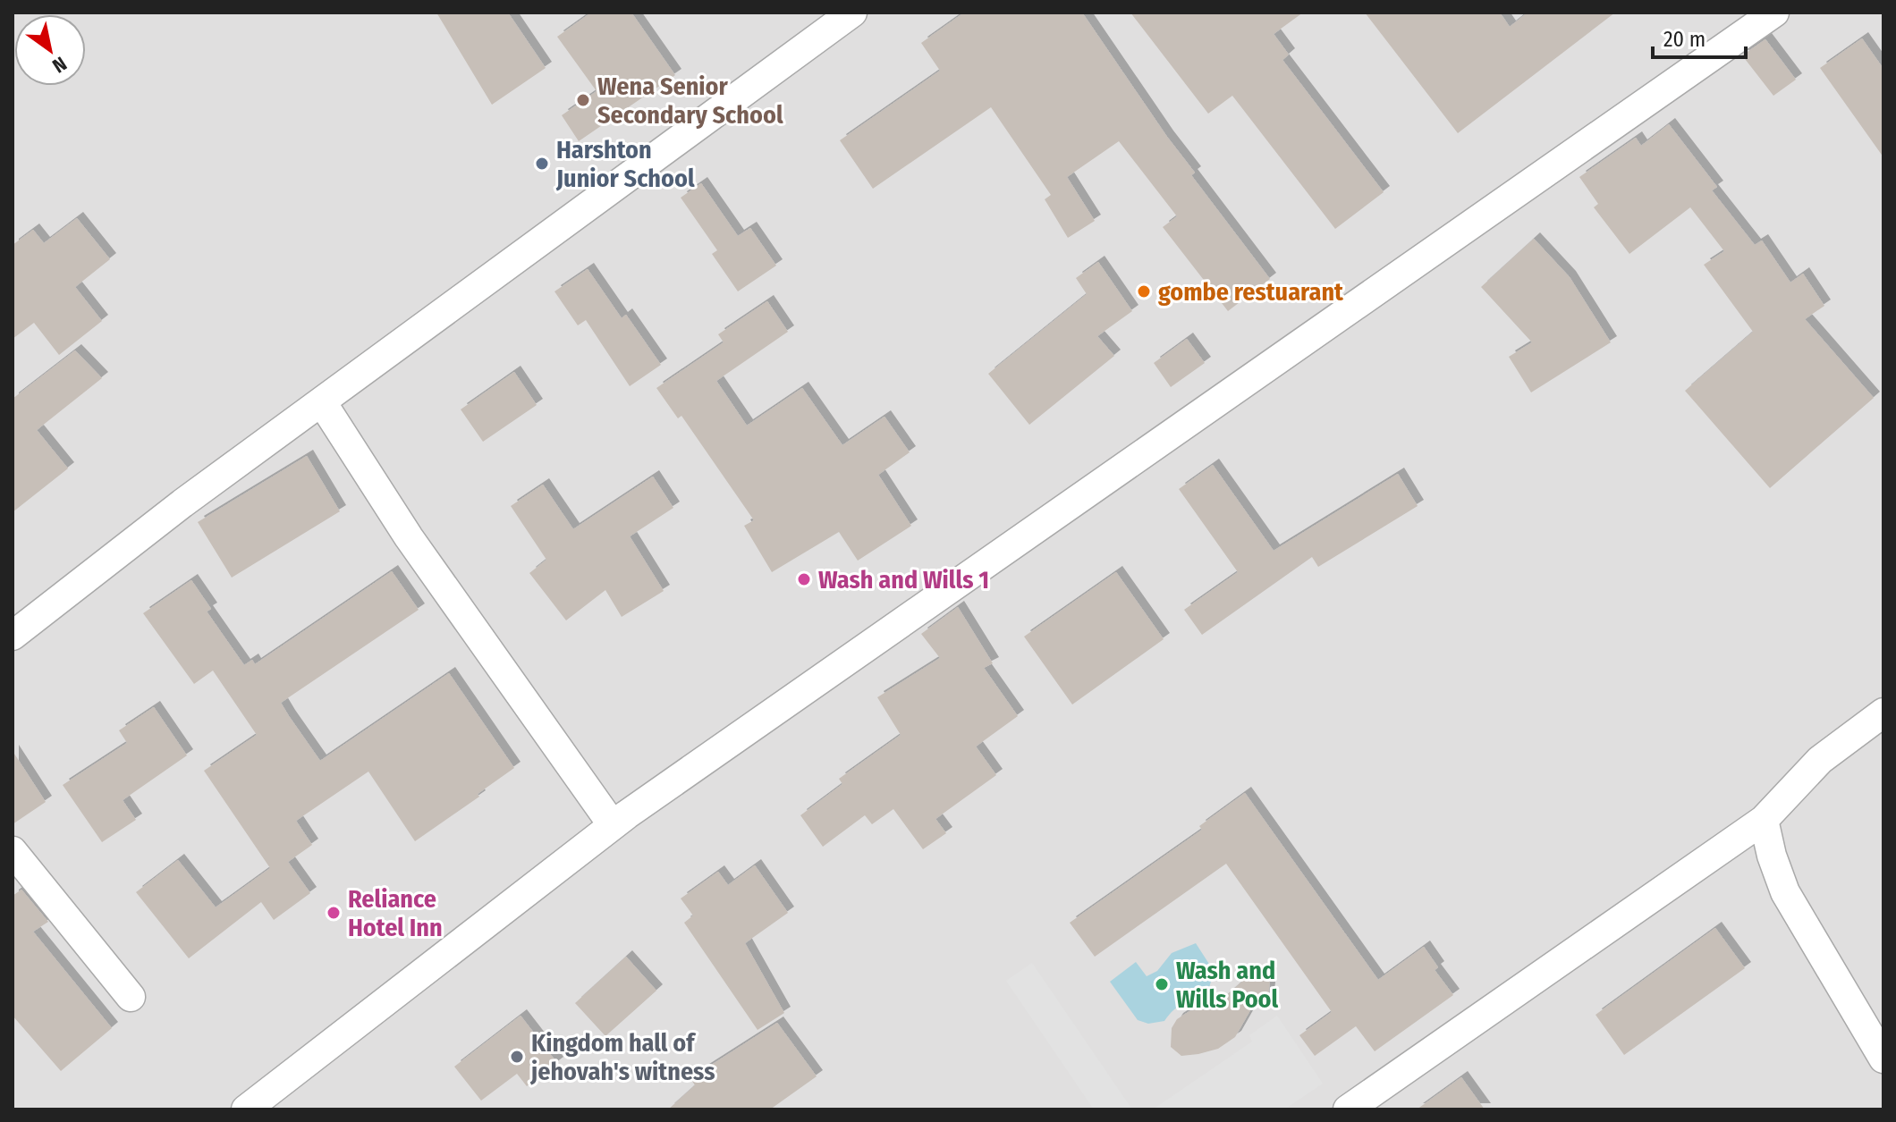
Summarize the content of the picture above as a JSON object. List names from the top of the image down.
{
  "places": [
    "Wena Senior Secondary School",
    "Harshton Junior School",
    "gombe restuarant",
    "Wash and Wills 1",
    "Reliance Hotel Inn",
    "Wash and Wills Pool",
    "Kingdom hall of jehovah's witness"
  ],
  "scale_bar": "20 m",
  "north": "bottom right"
}
